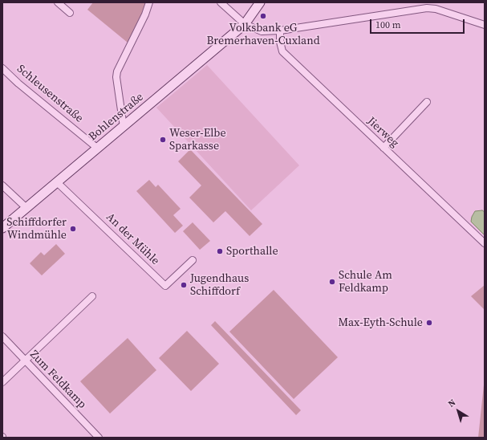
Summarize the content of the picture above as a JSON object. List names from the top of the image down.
{
  "streets": {
    "street": [
      "Schleusenstraße",
      "Bohlenstraße",
      "Jierweg",
      "An der Mühle",
      "Zum Feldkamp"
    ]
  },
  "crossings": [
    ["Schleusenstraße", "Bohlenstraße"],
    ["Bohlenstraße", "An der Mühle"]
  ],
  "places": [
    "Volksbank eG Bremerhaven-Cuxland",
    "Weser-Elbe Sparkasse",
    "Schiffdorfer Windmühle",
    "Sporthalle",
    "Schule Am Feldkamp",
    "Jugendhaus Schiffdorf",
    "Max-Eyth-Schule"
  ],
  "scale_bar": "100 m",
  "north": "top left"
}
